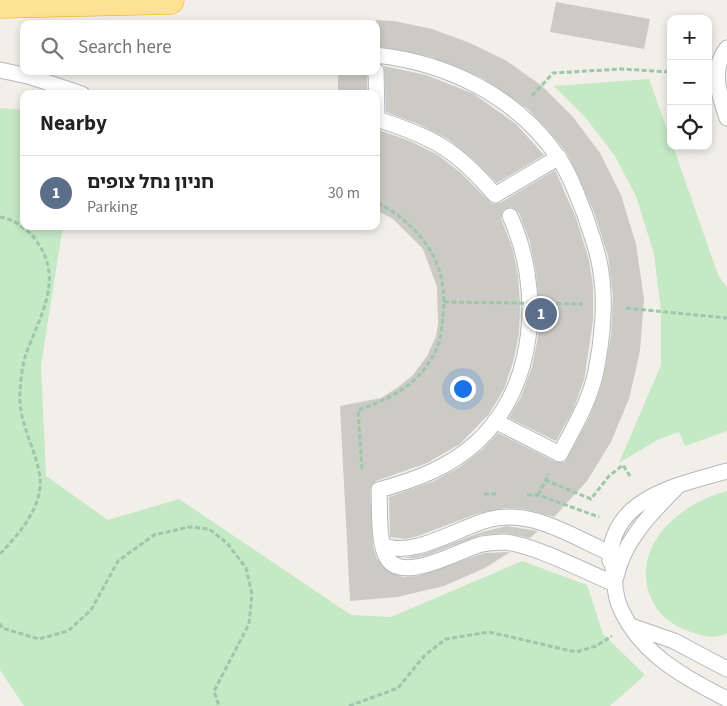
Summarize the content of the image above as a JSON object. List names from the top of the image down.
{
  "page": {
    "map_buttons": ["+", "−"],
    "search": "Search here",
    "heading": "Nearby",
    "list": [
      {
        "mark": "1",
        "name": "חניון נחל צופים",
        "note": "Parking",
        "value": "30 m"
      }
    ],
    "pins": "1"
  }
}
